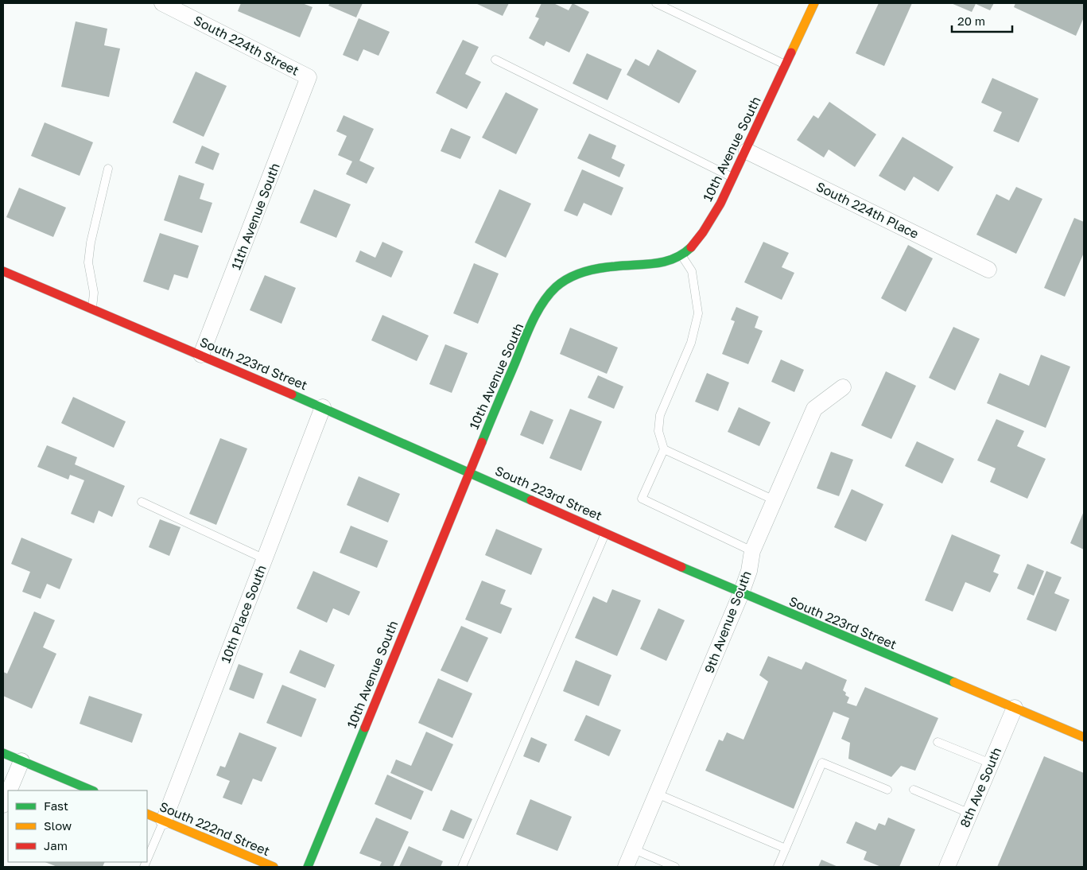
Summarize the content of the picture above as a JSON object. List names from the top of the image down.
{
  "streets": {
    "street": [
      "South 224th Street",
      "10th Avenue South",
      "South 224th Place",
      "11th Avenue South",
      "South 223rd Street",
      "10th Place South",
      "9th Avenue South",
      "8th Ave South",
      "South 222nd Street"
    ]
  },
  "crossings": [
    ["South 224th Street", "11th Avenue South"],
    ["10th Avenue South", "South 224th Place"],
    ["10th Avenue South", "South 223rd Street"],
    ["11th Avenue South", "South 223rd Street"],
    ["South 223rd Street", "10th Place South"],
    ["South 223rd Street", "9th Avenue South"],
    ["South 223rd Street", "8th Ave South"],
    ["10th Place South", "South 222nd Street"]
  ],
  "legend": ["Fast", "Slow", "Jam"],
  "scale_bar": "20 m"
}
